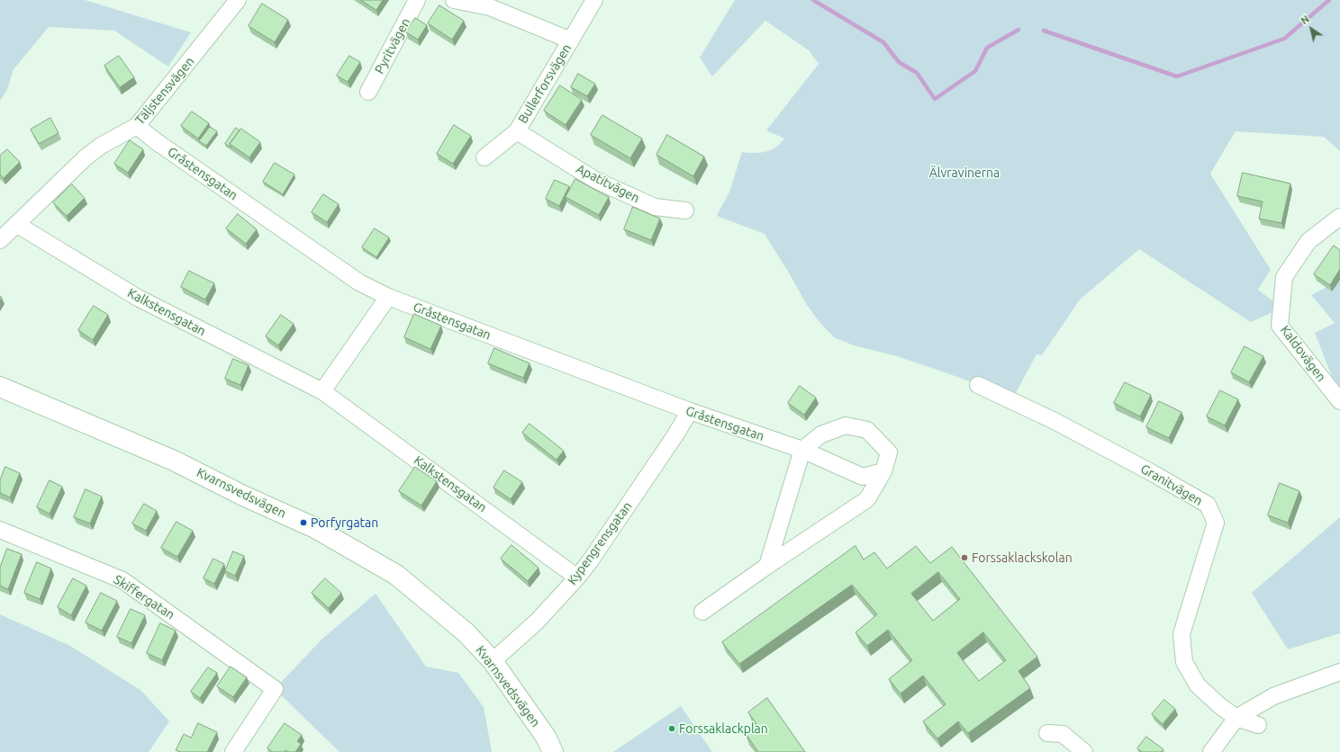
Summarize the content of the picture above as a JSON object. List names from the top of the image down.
{
  "streets": {
    "street": [
      "Pyritvägen",
      "Bullerforsvägen",
      "Täljstensvägen",
      "Gråstensgatan",
      "Apatitvägen",
      "Kalkstensgatan",
      "Kaldovägen",
      "Granitvägen",
      "Kvarnsvedsvägen",
      "Kypengrensgatan",
      "Skiffergatan"
    ]
  },
  "crossings": [
    ["Bullerforsvägen", "Apatitvägen"],
    ["Täljstensvägen", "Gråstensgatan"],
    ["Täljstensvägen", "Kalkstensgatan"],
    ["Gråstensgatan", "Kypengrensgatan"],
    ["Kalkstensgatan", "Kypengrensgatan"],
    ["Kvarnsvedsvägen", "Kypengrensgatan"]
  ],
  "parks": ["Älvravinerna"],
  "places": ["Porfyrgatan", "Forssaklackskolan", "Forssaklackplan"],
  "north": "top left"
}
